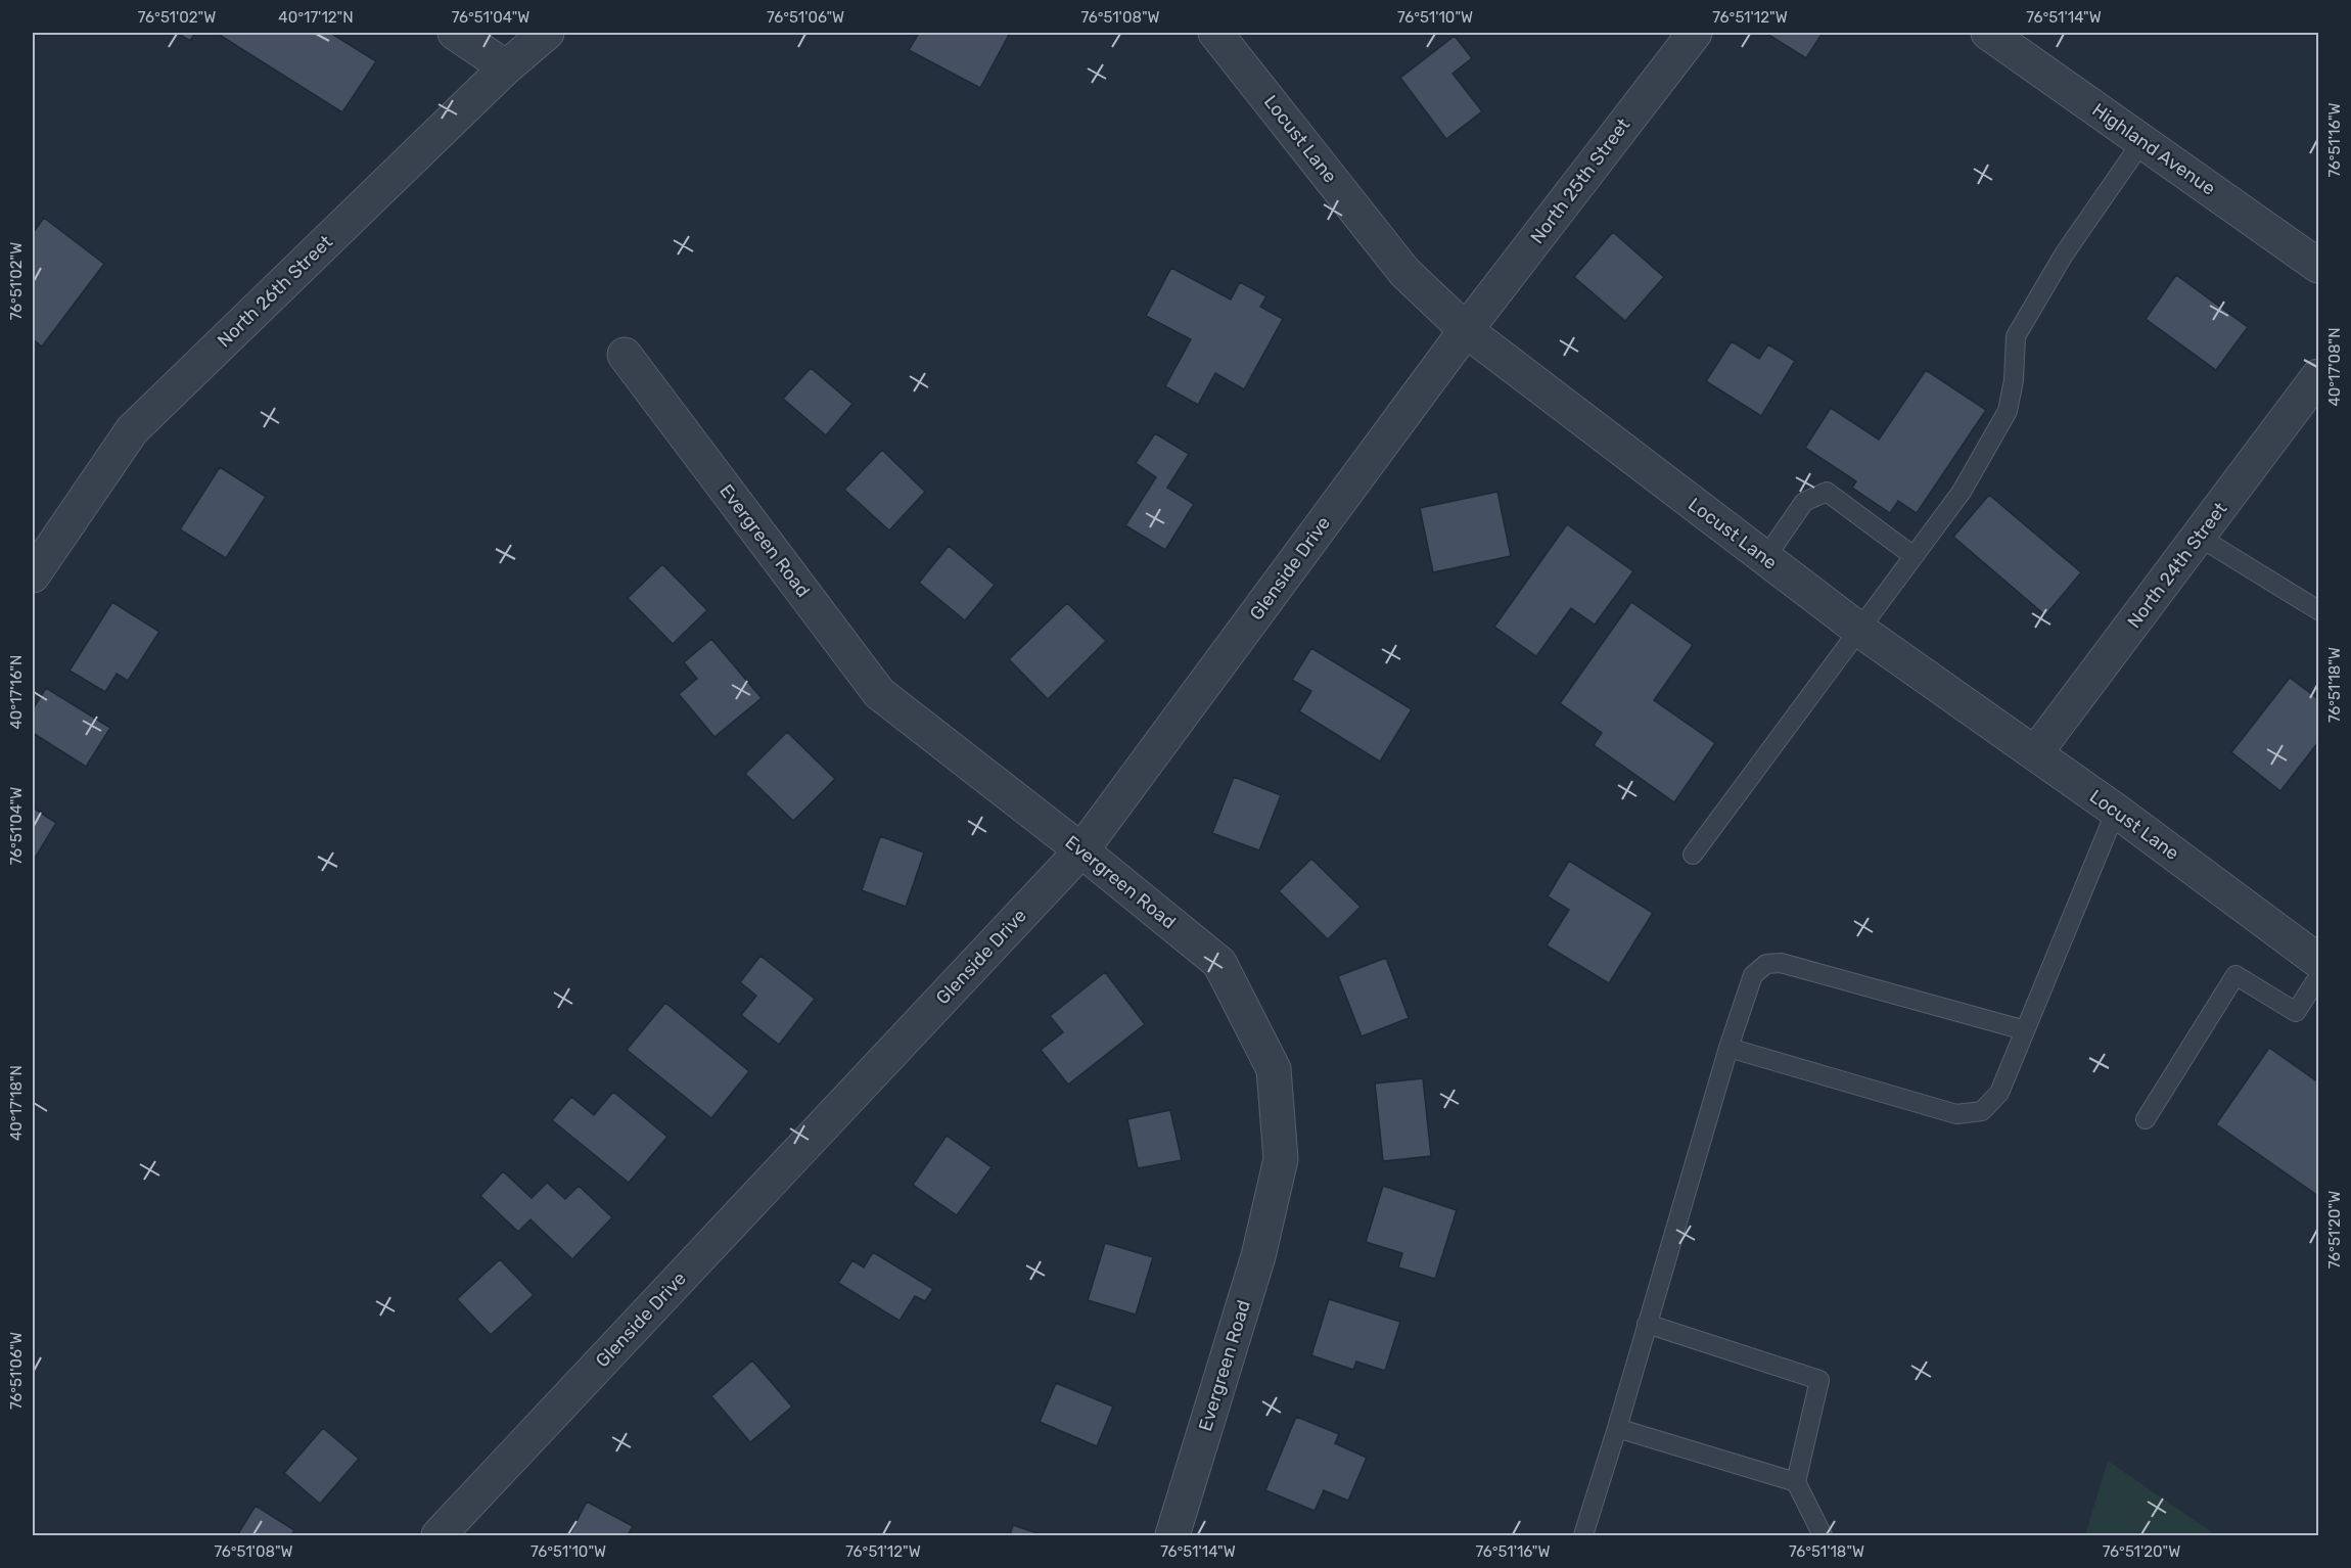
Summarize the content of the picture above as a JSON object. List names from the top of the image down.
{
  "streets": {
    "street": [
      "Locust Lane",
      "Highland Avenue",
      "North 25th Street",
      "North 26th Street",
      "Evergreen Road",
      "North 24th Street",
      "Glenside Drive"
    ]
  },
  "crossings": [
    ["Locust Lane", "North 25th Street"],
    ["Locust Lane", "North 24th Street"],
    ["Locust Lane", "Glenside Drive"],
    ["North 25th Street", "Glenside Drive"],
    ["Evergreen Road", "Glenside Drive"]
  ],
  "coordinates": [
    "76°51'02\"W",
    "40°17'12\"N",
    "76°51'04\"W",
    "76°51'06\"W",
    "76°51'08\"W",
    "76°51'10\"W",
    "76°51'12\"W",
    "76°51'14\"W",
    "76°51'16\"W",
    "40°17'08\"N",
    "76°51'18\"W",
    "40°17'16\"N",
    "40°17'18\"N",
    "76°51'20\"W"
  ]
}
